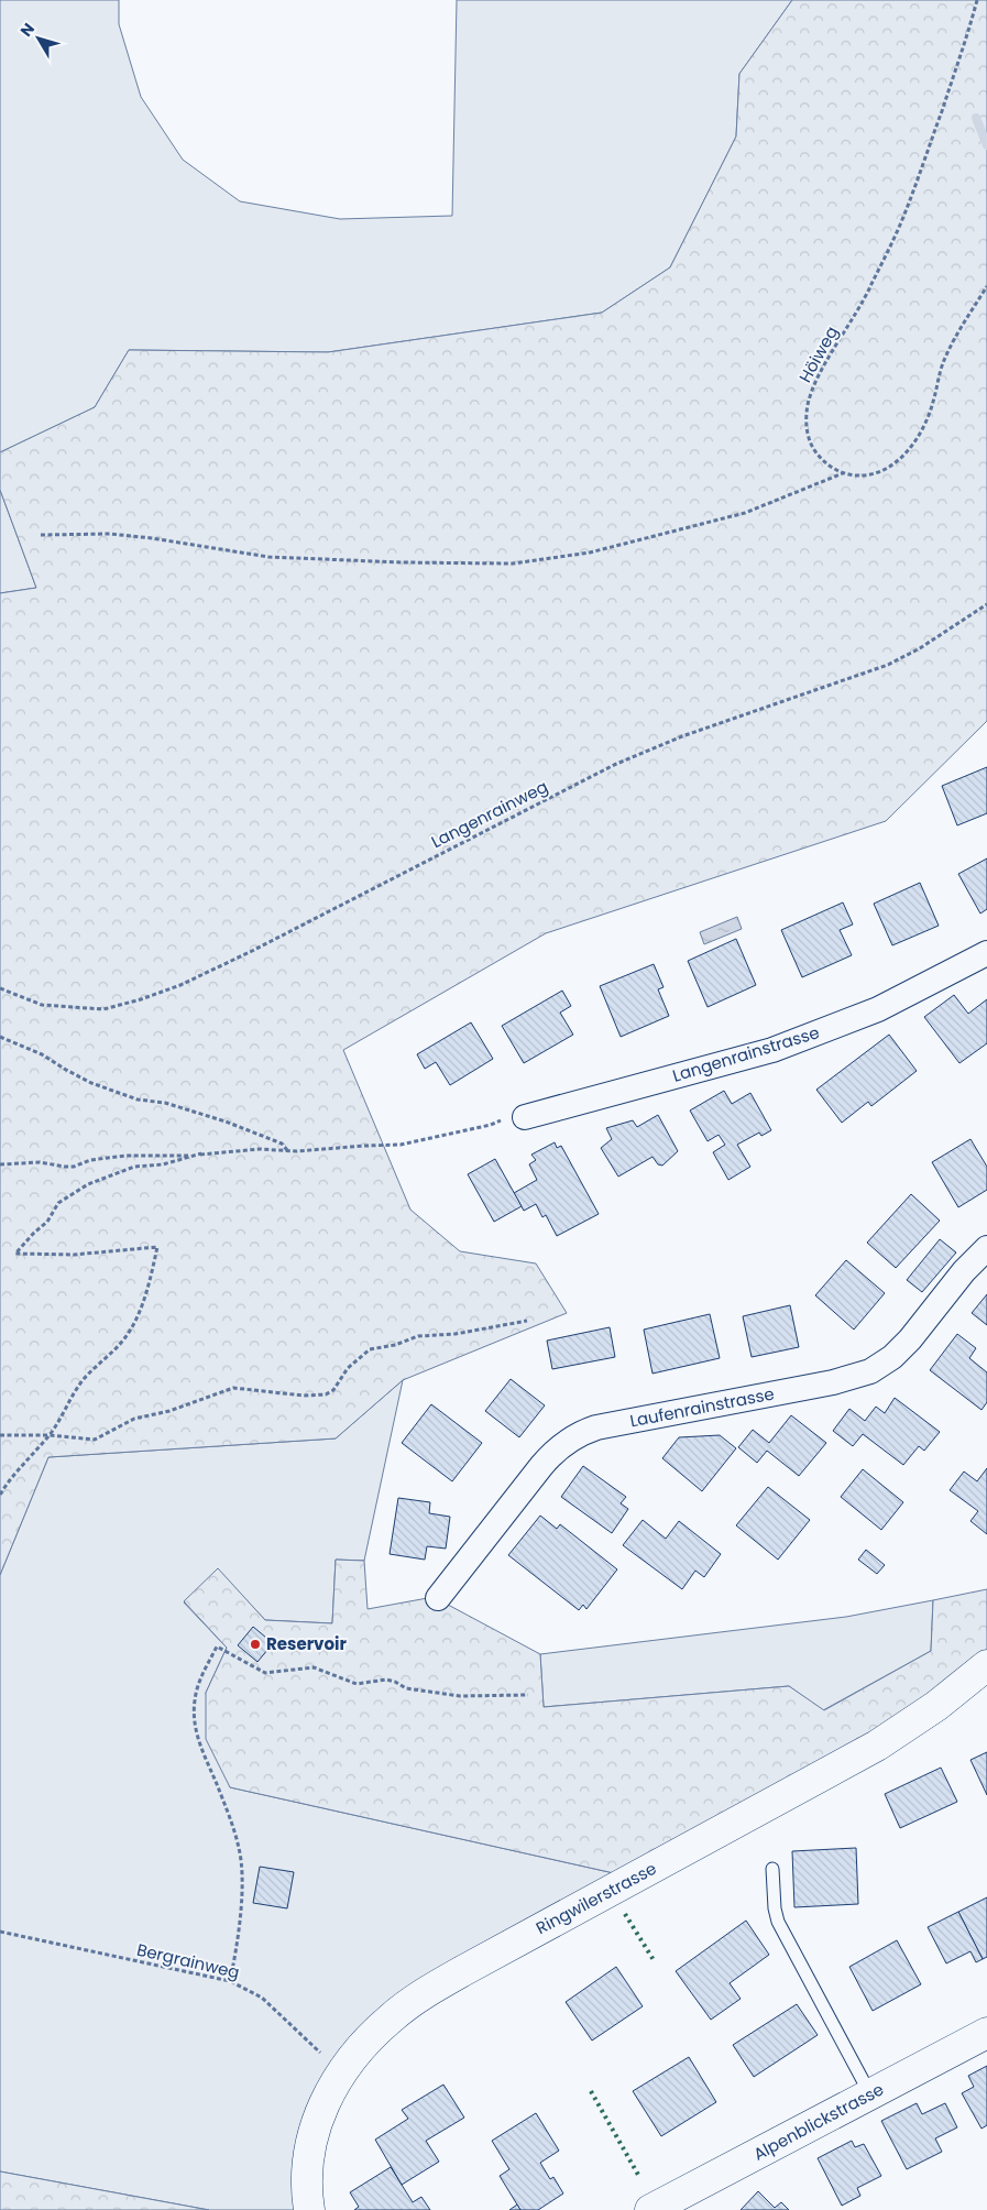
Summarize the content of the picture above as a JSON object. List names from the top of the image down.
{
  "streets": {
    "street": [
      "Langenrainstrasse",
      "Laufenrainstrasse",
      "Ringwilerstrasse",
      "Alpenblickstrasse"
    ],
    "path": ["Höiweg", "Langenrainweg", "Bergrainweg"]
  },
  "crossings": [
    ["Ringwilerstrasse", "Bergrainweg"]
  ],
  "places": ["Reservoir"],
  "north": "top left"
}
